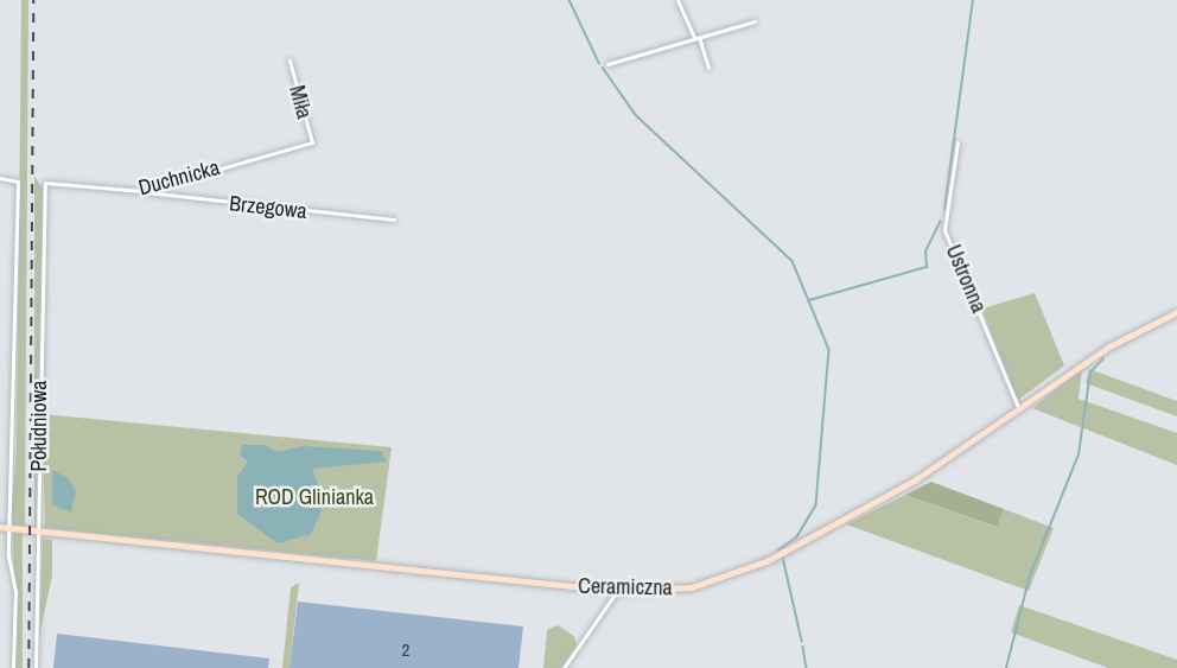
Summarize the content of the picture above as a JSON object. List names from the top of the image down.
{
  "streets": {
    "main road": ["Ceramiczna"],
    "street": [
      "Miła",
      "Duchnicka",
      "Brzegowa",
      "Ustronna",
      "Południowa"
    ]
  },
  "crossings": [
    ["Miła", "Duchnicka"],
    ["Duchnicka", "Brzegowa"],
    ["Duchnicka", "Południowa"],
    ["Ustronna", "Ceramiczna"],
    ["Południowa", "Ceramiczna"]
  ],
  "parks": ["ROD Glinianka"],
  "house_numbers": ["2"]
}
